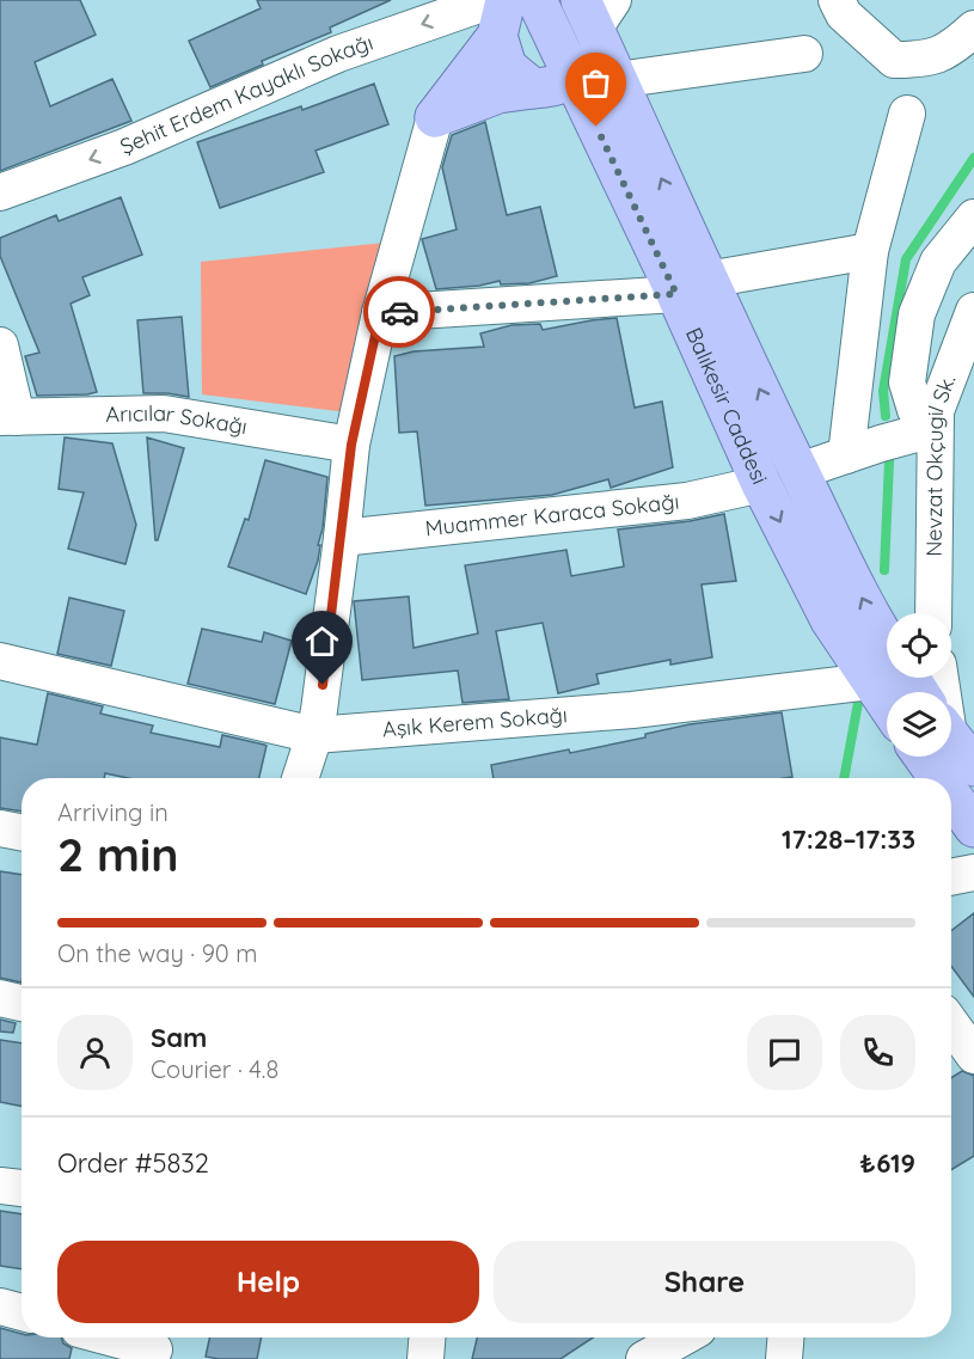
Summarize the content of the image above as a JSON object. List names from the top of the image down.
{
  "streets": {
    "main road": ["Balıkesir Caddesi"],
    "street": [
      "Şehit Erdem Kayaklı Sokağı",
      "Arıcılar Sokağı",
      "Nevzat Okçugil Sk.",
      "Muammer Karaca Sokağı",
      "Aşık Kerem Sokağı"
    ]
  },
  "crossings": [
    ["Balıkesir Caddesi", "Muammer Karaca Sokağı"]
  ],
  "page": {
    "heading": ["2 min", "Arriving in", "17:28–17:33"],
    "panel": [
      "Sam",
      "Courier · 4.8",
      "Order #5832",
      "₺619"
    ],
    "bar": "On the way · 90 m",
    "buttons": ["Help", "Share"]
  }
}
